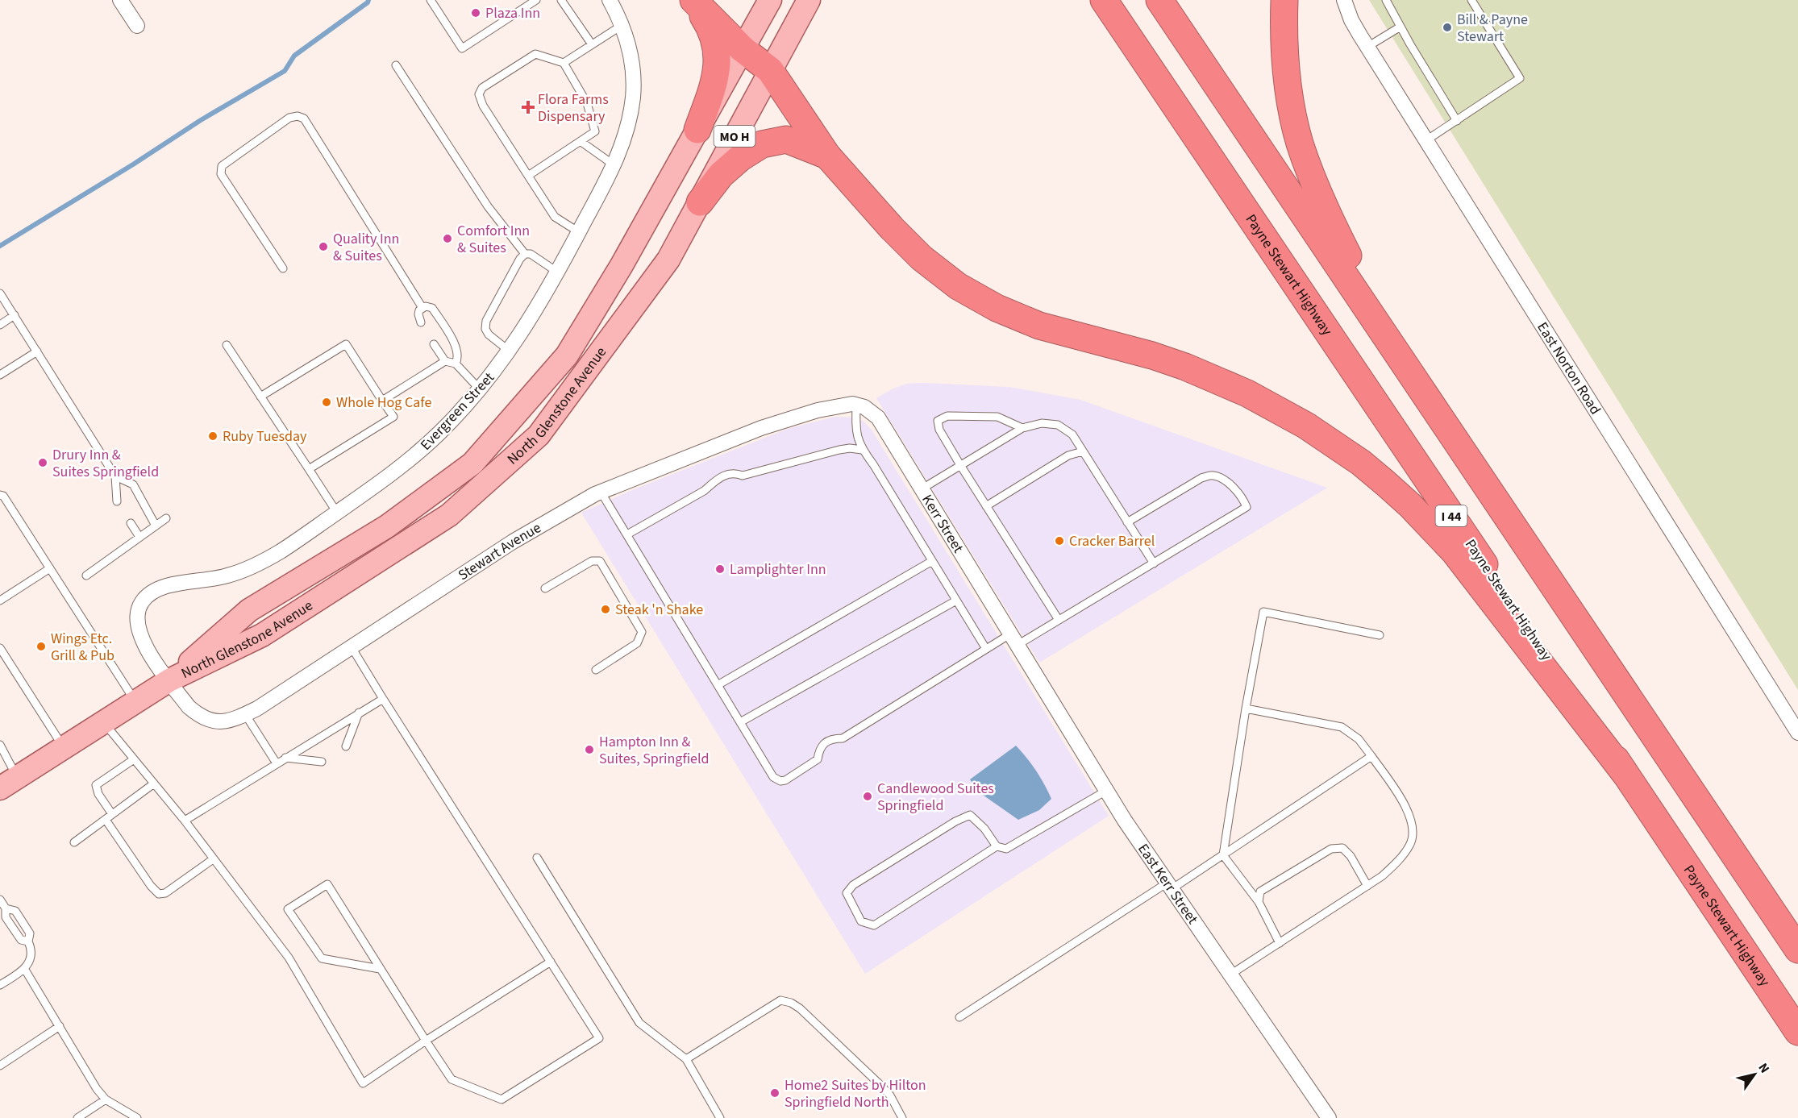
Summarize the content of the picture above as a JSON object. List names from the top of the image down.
{
  "streets": {
    "highway": ["Payne Stewart Highway", "I 44"],
    "main road": ["MO H", "North Glenstone Avenue"],
    "street": [
      "East Norton Road",
      "Evergreen Street",
      "Kerr Street",
      "Stewart Avenue",
      "East Kerr Street"
    ]
  },
  "crossings": [
    ["North Glenstone Avenue", "Evergreen Street"],
    ["North Glenstone Avenue", "Stewart Avenue"],
    ["Evergreen Street", "Stewart Avenue"],
    ["Kerr Street", "Stewart Avenue"],
    ["Kerr Street", "East Kerr Street"]
  ],
  "places": {
    "other": [
      "Plaza Inn",
      "Bill & Payne Stewart",
      "Comfort Inn & Suites",
      "Quality Inn & Suites",
      "Whole Hog Cafe",
      "Ruby Tuesday",
      "Drury Inn & Suites Springfield",
      "Cracker Barrel",
      "Lamplighter Inn",
      "Steak 'n Shake",
      "Wings Etc. Grill & Pub",
      "Hampton Inn & Suites, Springfield",
      "Candlewood Suites Springfield",
      "Home2 Suites by Hilton Springfield North"
    ],
    "health": ["Flora Farms Dispensary"]
  },
  "north": "top right"
}
